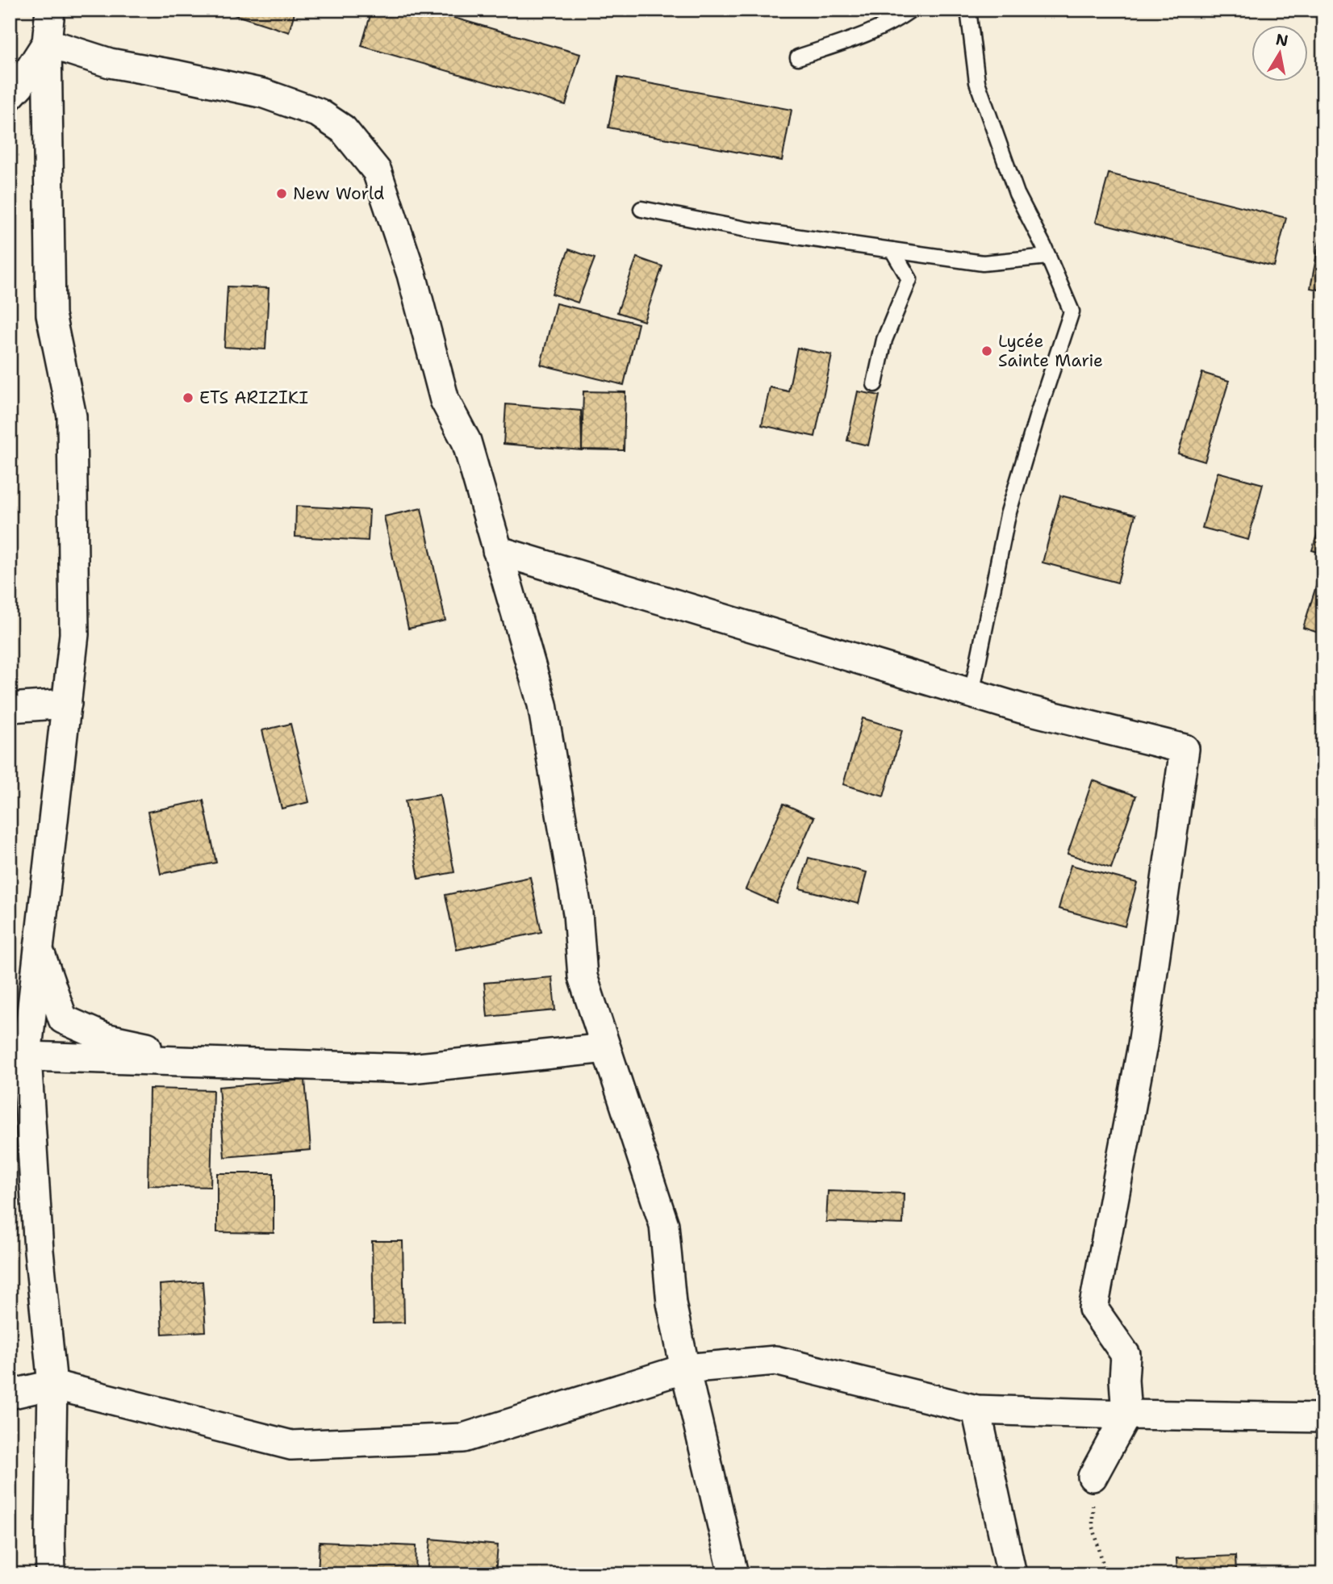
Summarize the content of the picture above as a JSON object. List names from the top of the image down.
{
  "places": ["New World", "Lycée Sainte Marie", "ETS ARIZIKI"],
  "north": "top"
}
